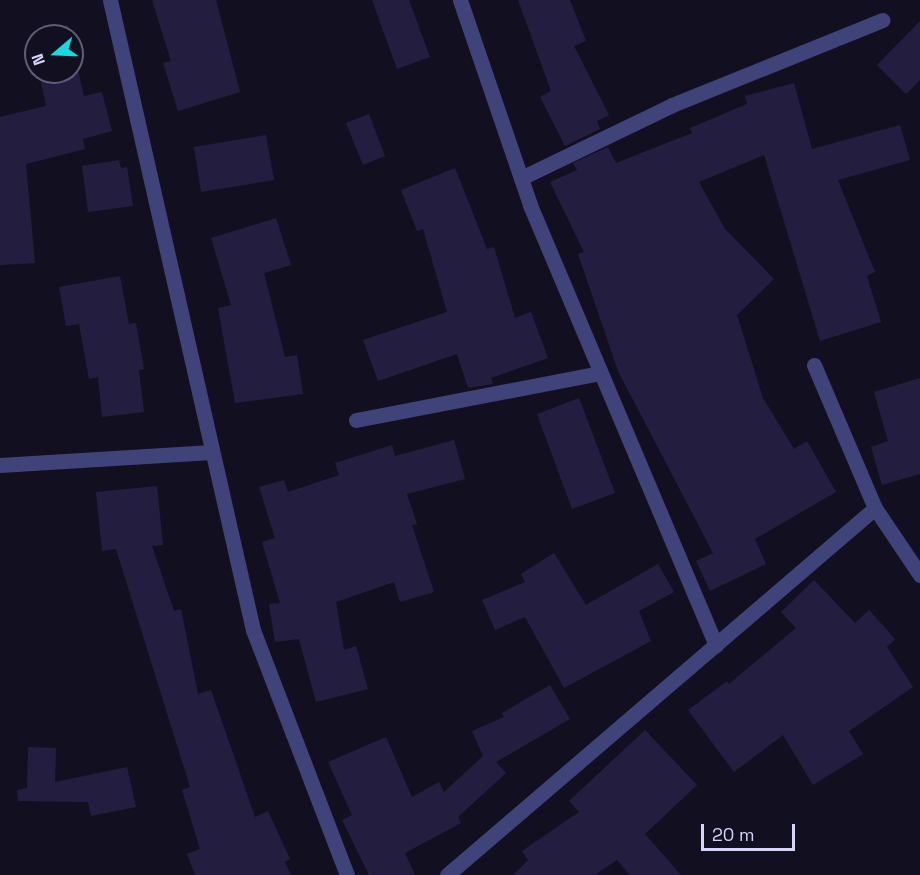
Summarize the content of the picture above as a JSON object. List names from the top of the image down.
{
  "scale_bar": "20 m",
  "north": "left"
}
